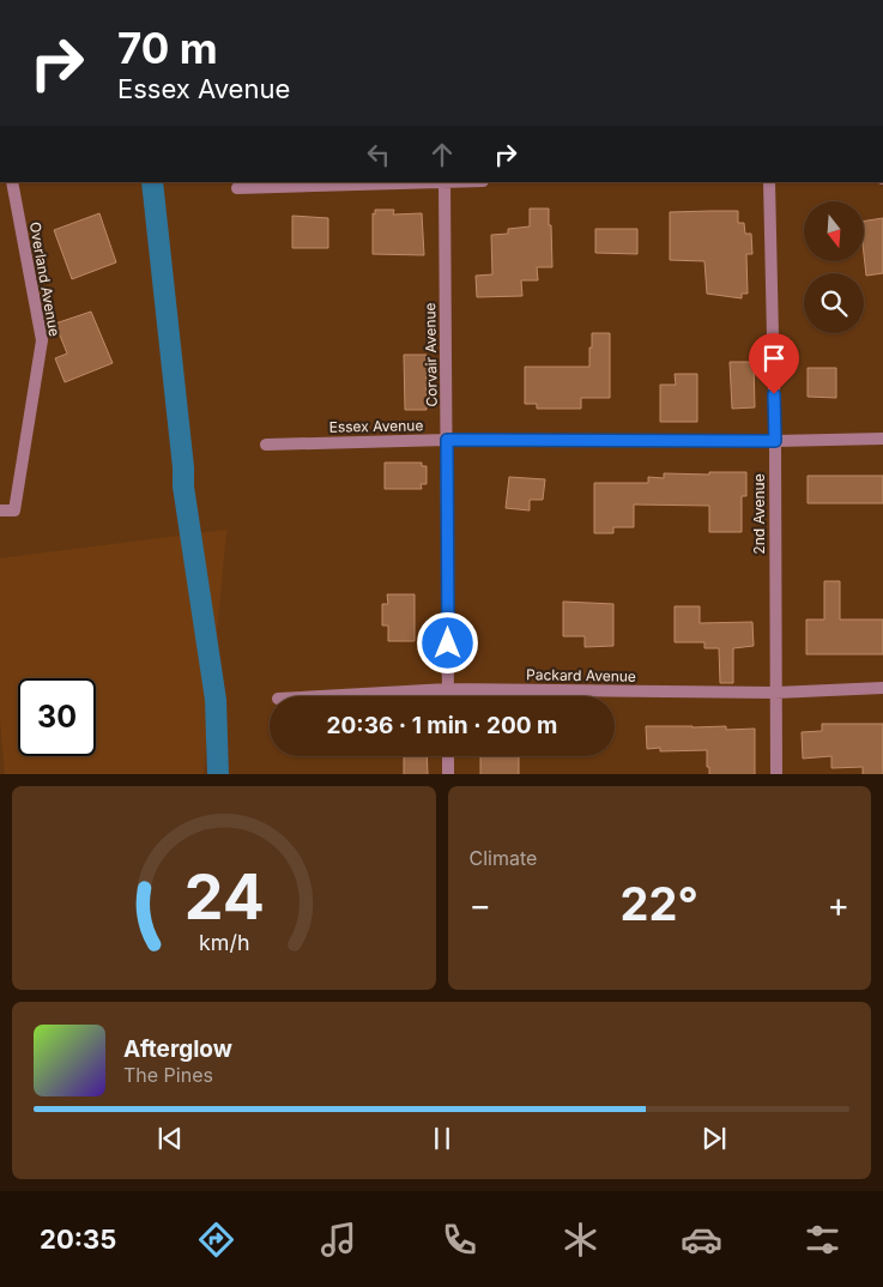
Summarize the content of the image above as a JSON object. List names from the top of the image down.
{
  "streets": {
    "street": [
      "Overland Avenue",
      "Corvair Avenue",
      "Essex Avenue",
      "2nd Avenue",
      "Packard Avenue"
    ]
  },
  "crossings": [
    ["Corvair Avenue", "Essex Avenue"],
    ["Corvair Avenue", "Packard Avenue"],
    ["Essex Avenue", "2nd Avenue"],
    ["2nd Avenue", "Packard Avenue"]
  ],
  "north": "bottom",
  "page": {
    "turn": ["70 m", "Essex Avenue"],
    "limit": "30",
    "trip": "20:36 · 1 min · 200 m",
    "tile": "Climate",
    "heat": ["−", "22°", "+"],
    "song": ["Afterglow", "The Pines"],
    "tabs": "20:35",
    "gauge": ["24", "km/h"]
  }
}
